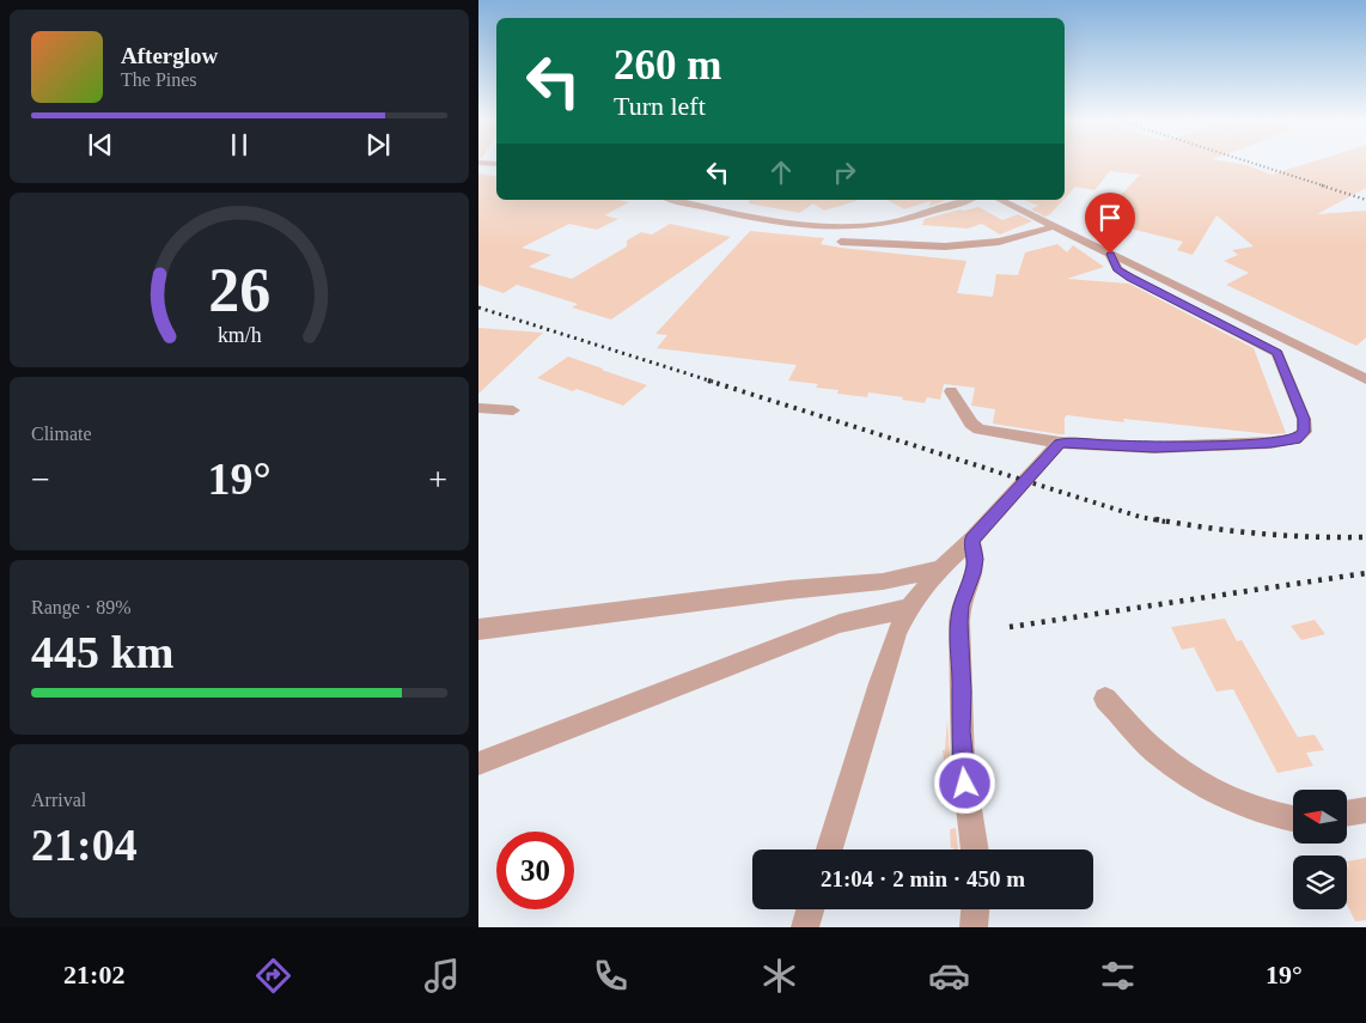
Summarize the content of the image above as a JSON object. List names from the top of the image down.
{
  "north": "left",
  "page": {
    "turn": ["260 m", "Turn left"],
    "song": ["Afterglow", "The Pines"],
    "tile": [
      "Climate",
      ["Range · 89%", "445 km"],
      ["Arrival", "21:04"]
    ],
    "heat": ["−", "19°", "+"],
    "limit": "30",
    "trip": "21:04 · 2 min · 450 m",
    "tabs": ["21:02", "19°"],
    "gauge": ["26", "km/h"]
  }
}
